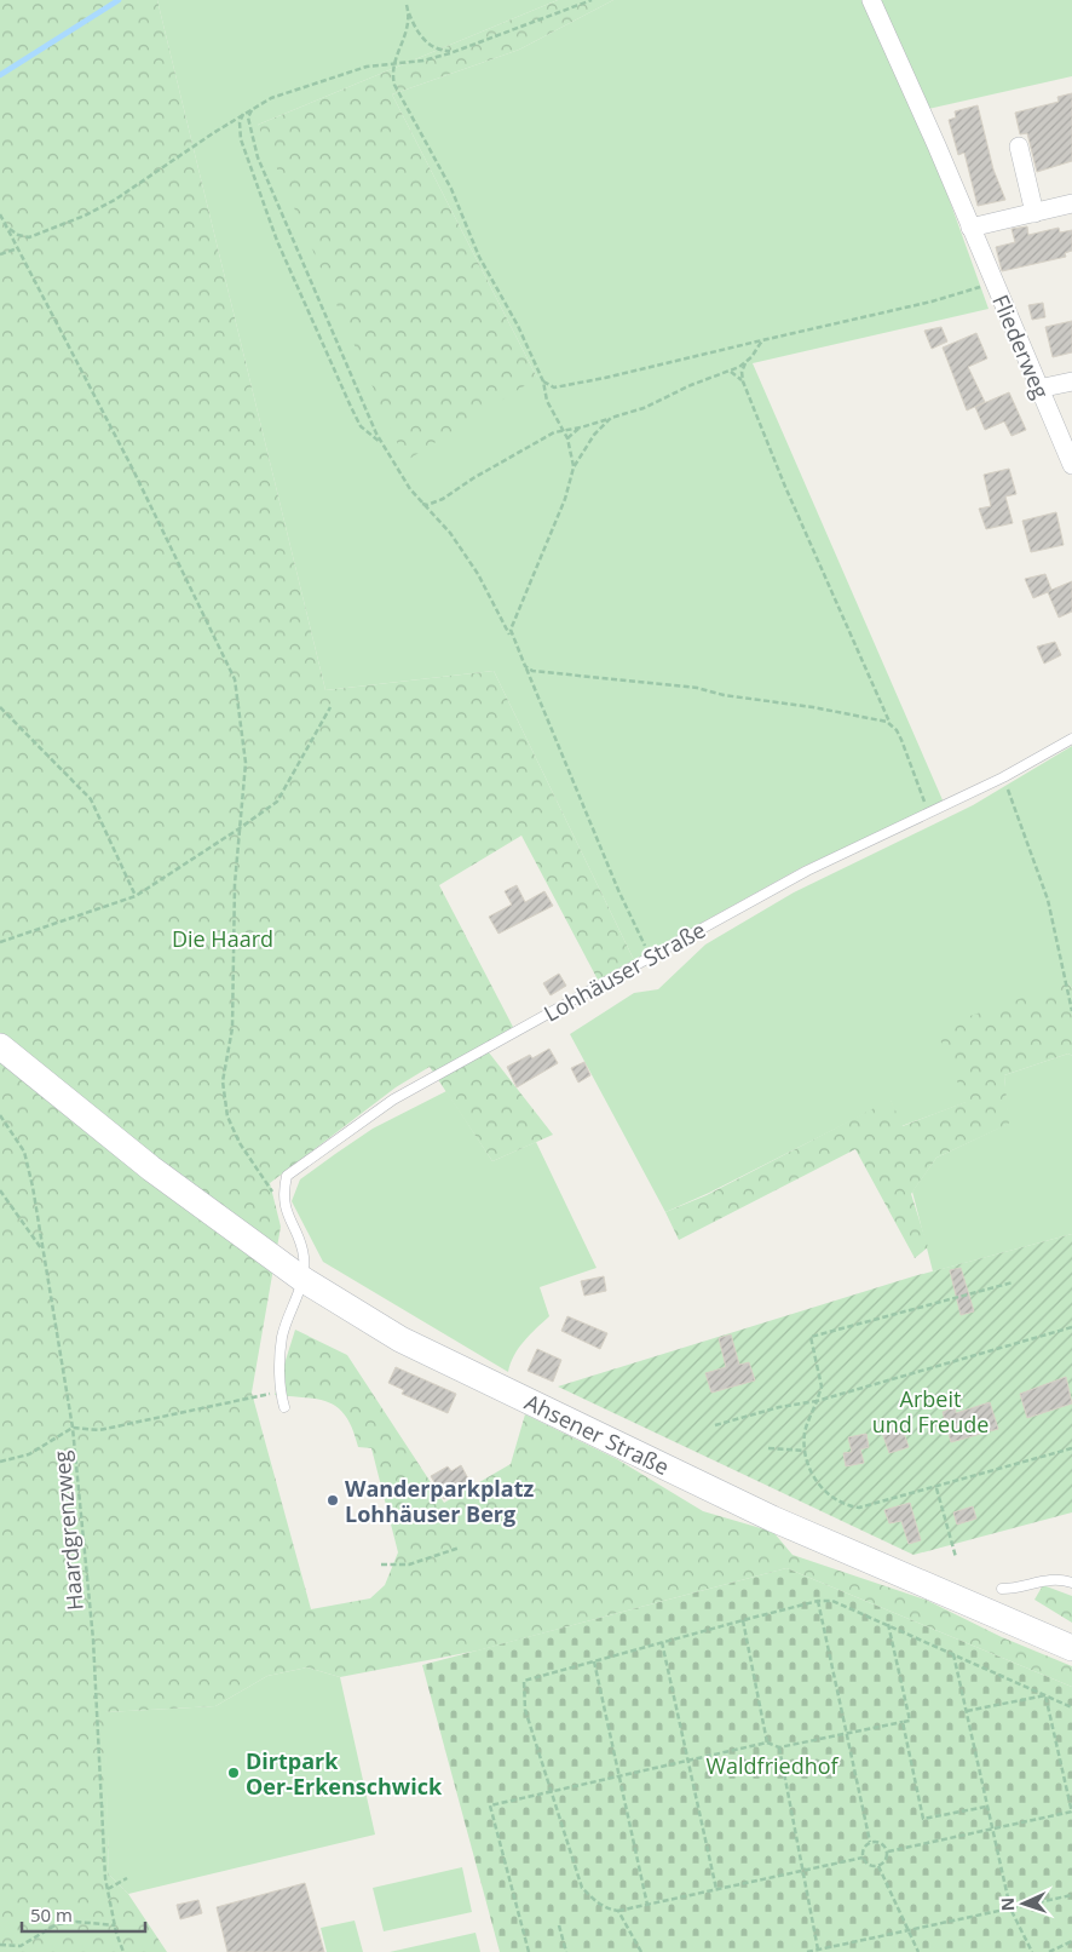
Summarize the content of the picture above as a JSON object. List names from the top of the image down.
{
  "streets": {
    "main road": ["Ahsener Straße"],
    "street": ["Fliederweg"],
    "lane": ["Lohhäuser Straße"],
    "path": ["Haardgrenzweg"]
  },
  "crossings": [
    ["Lohhäuser Straße", "Ahsener Straße"]
  ],
  "parks": ["Die Haard", "Arbeit und Freude", "Waldfriedhof"],
  "places": ["Wanderparkplatz Lohhäuser Berg", "Dirtpark Oer-Erkenschwick"],
  "scale_bar": "50 m",
  "north": "left"
}
